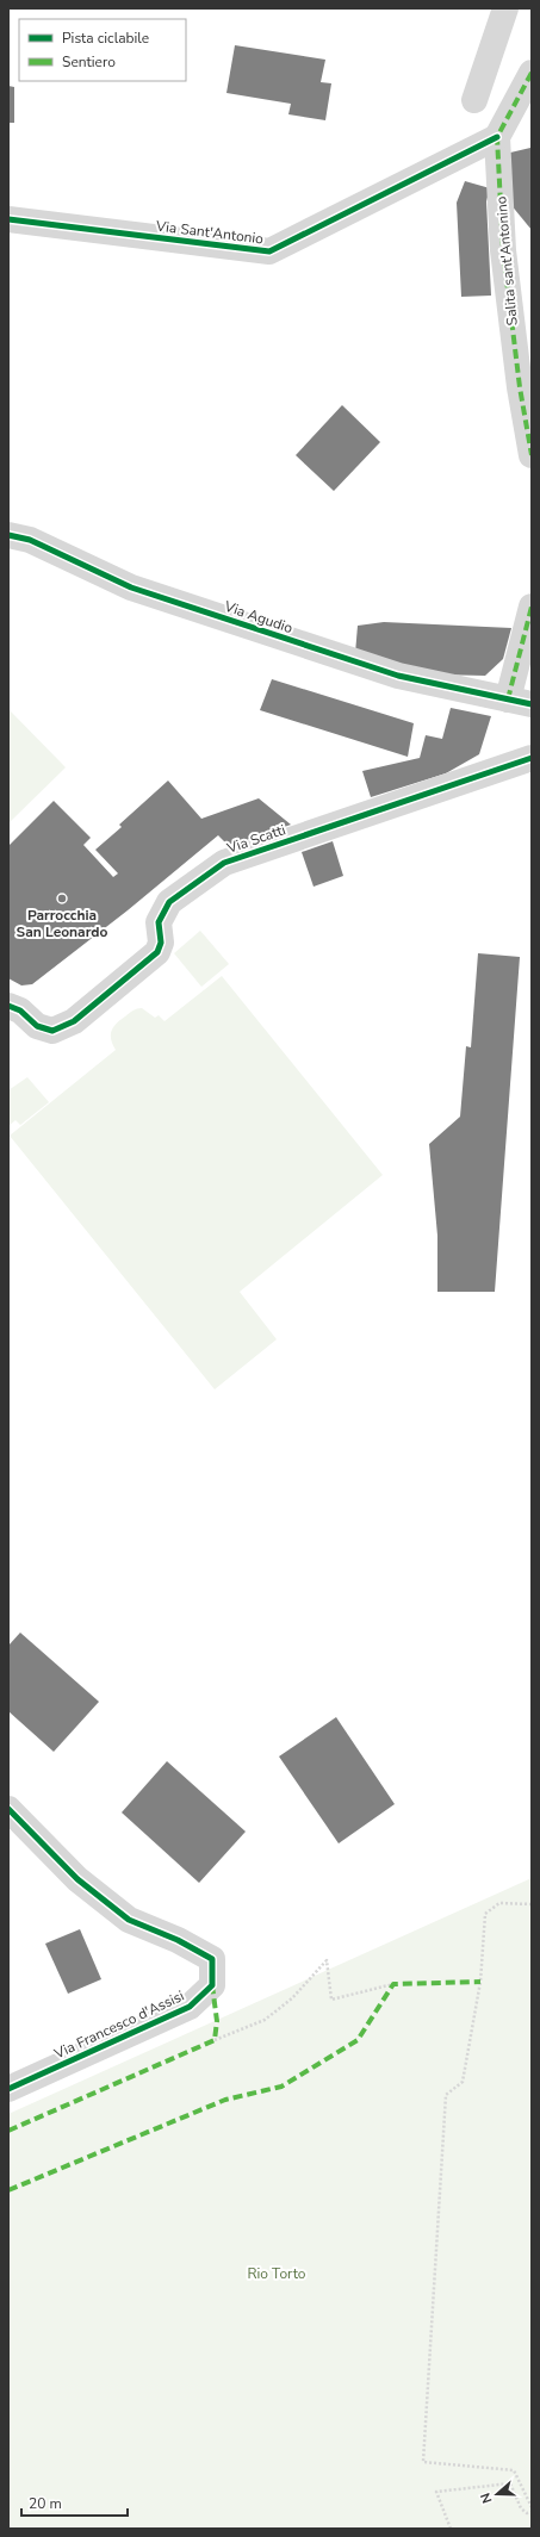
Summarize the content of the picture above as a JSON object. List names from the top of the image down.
{
  "streets": {
    "street": [
      "Via Sant'Antonio",
      "Salita sant'Antonino",
      "Via Agudio",
      "Via Scatti",
      "Via Francesco d'Assisi"
    ]
  },
  "crossings": [
    ["Via Sant'Antonio", "Salita sant'Antonino"]
  ],
  "parks": ["Rio Torto"],
  "places": ["Parrocchia San Leonardo"],
  "legend": ["Pista ciclabile", "Sentiero"],
  "scale_bar": "20 m",
  "north": "left"
}
